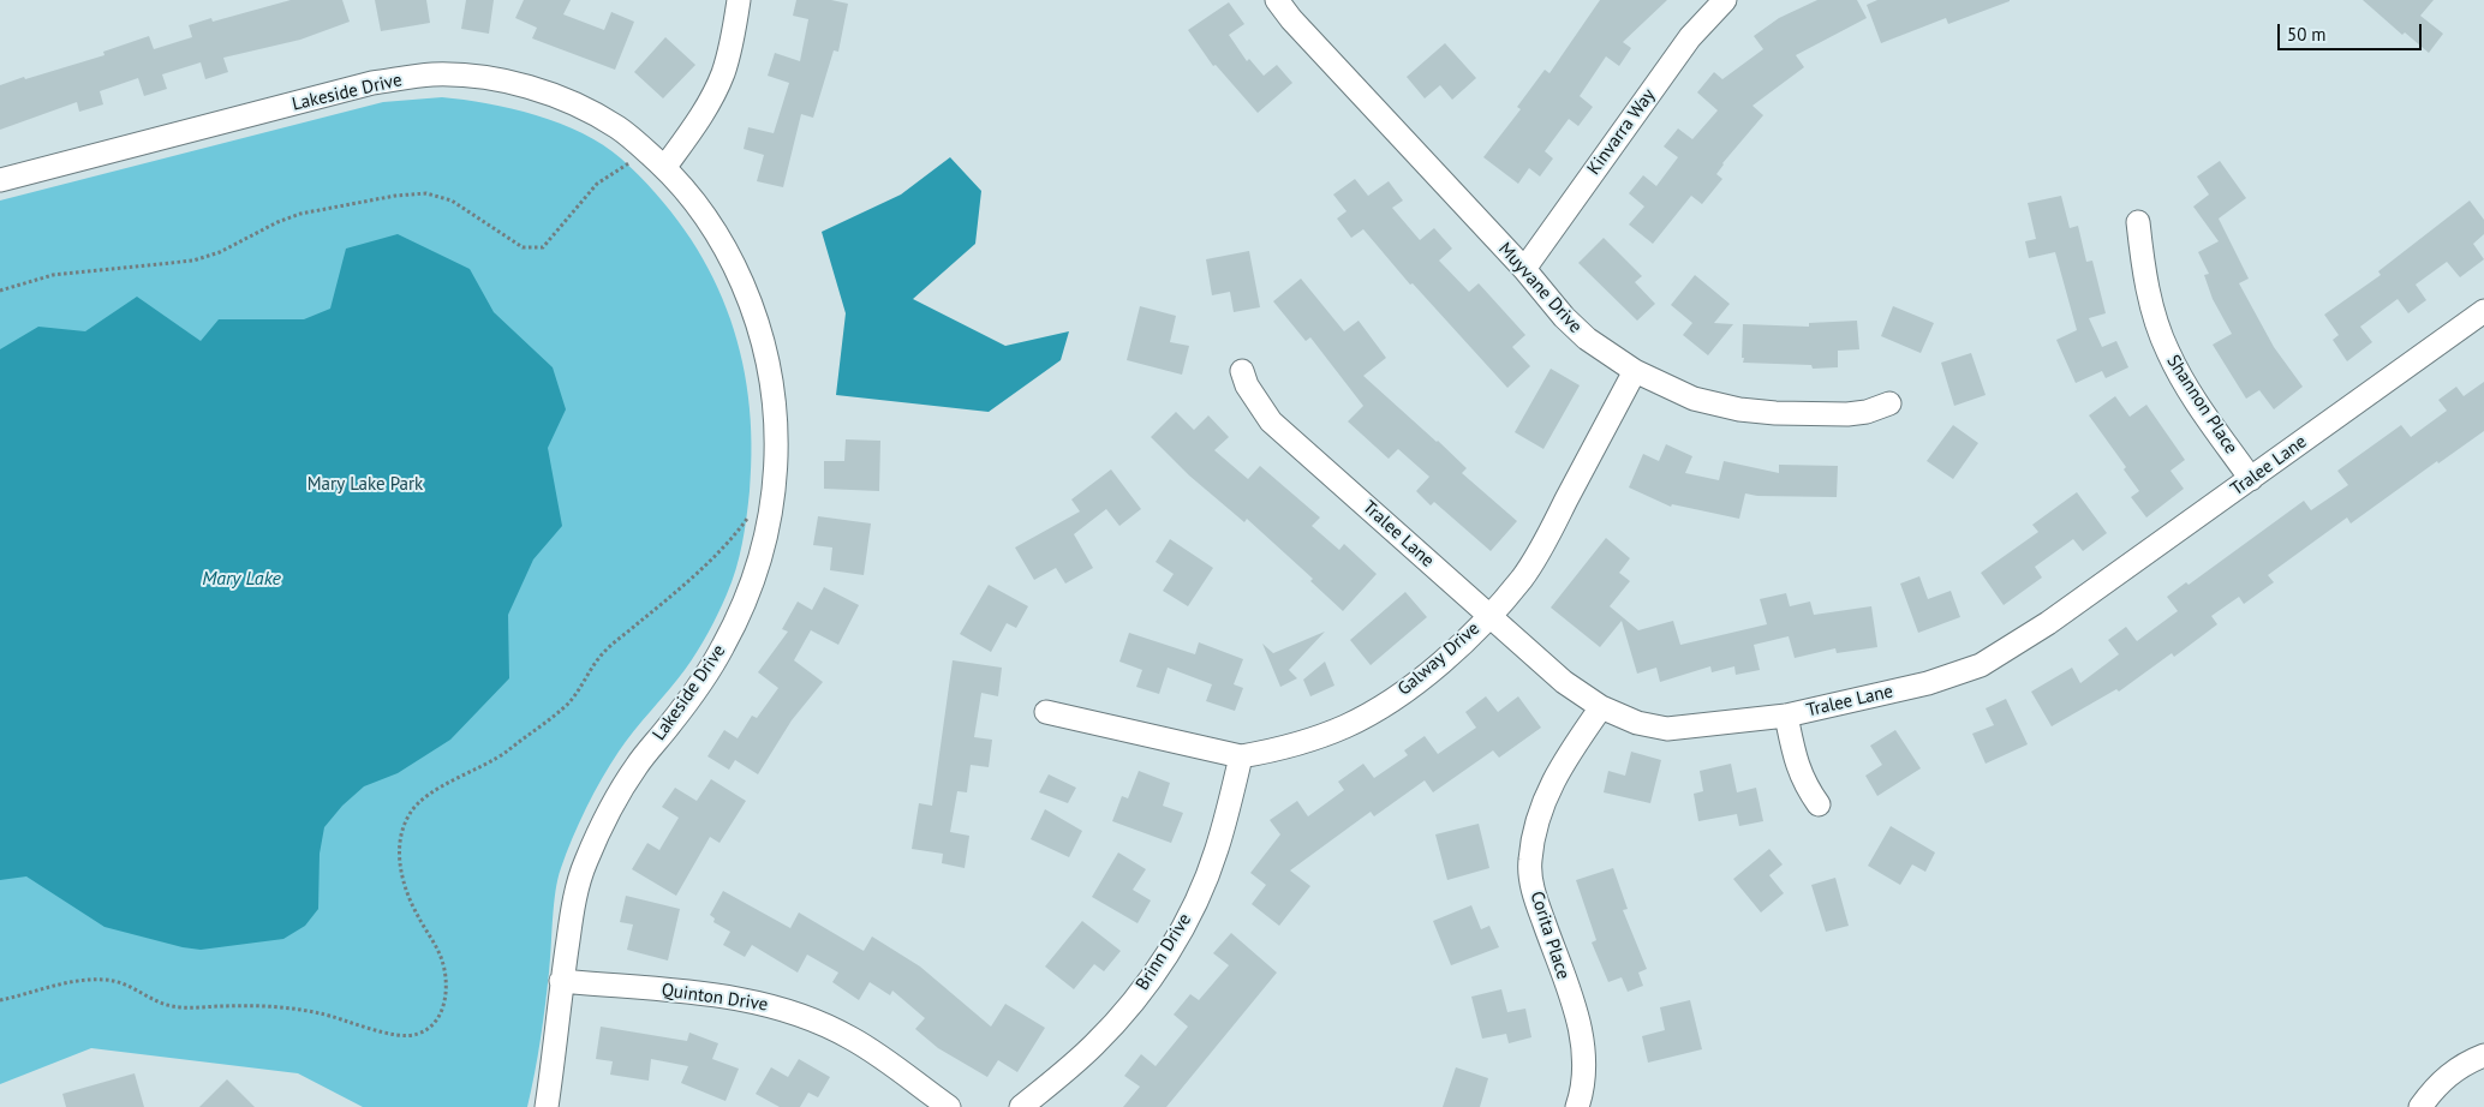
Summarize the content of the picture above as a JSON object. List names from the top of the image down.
{
  "streets": {
    "street": [
      "Lakeside Drive",
      "Kinvarra Way",
      "Muyvane Drive",
      "Shannon Place",
      "Tralee Lane",
      "Galway Drive",
      "Corita Place",
      "Brinn Drive",
      "Quinton Drive"
    ]
  },
  "crossings": [
    ["Lakeside Drive", "Quinton Drive"],
    ["Kinvarra Way", "Muyvane Drive"],
    ["Muyvane Drive", "Galway Drive"],
    ["Shannon Place", "Tralee Lane"],
    ["Tralee Lane", "Galway Drive"],
    ["Tralee Lane", "Corita Place"],
    ["Galway Drive", "Brinn Drive"]
  ],
  "water": ["Mary Lake"],
  "parks": ["Mary Lake Park"],
  "scale_bar": "50 m"
}
